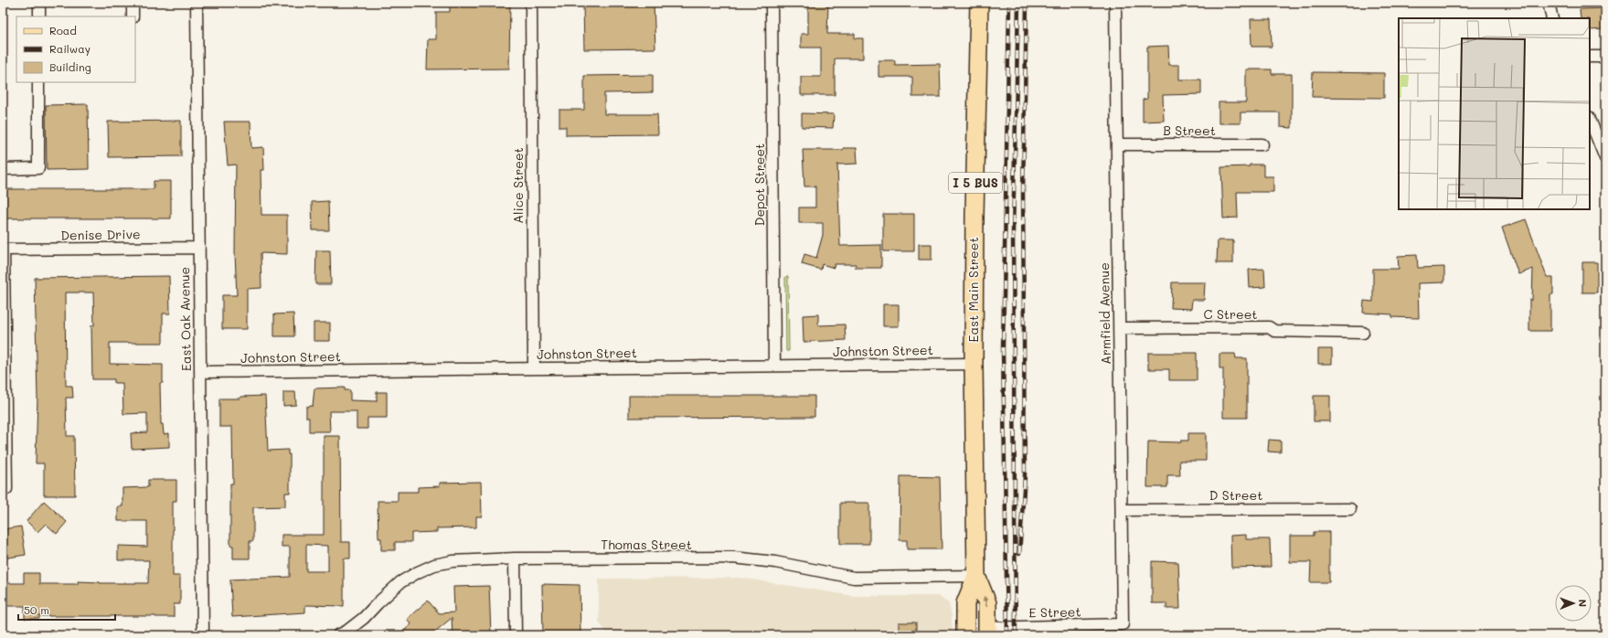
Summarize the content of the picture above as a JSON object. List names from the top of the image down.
{
  "streets": {
    "main road": ["I 5 BUS", "East Main Street"],
    "street": [
      "B Street",
      "Depot Street",
      "Alice Street",
      "Denise Drive",
      "Armfield Avenue",
      "C Street",
      "East Oak Avenue",
      "Johnston Street",
      "D Street",
      "Thomas Street",
      "E Street"
    ]
  },
  "crossings": [
    ["B Street", "Armfield Avenue"],
    ["Depot Street", "Johnston Street"],
    ["Alice Street", "Johnston Street"],
    ["Denise Drive", "East Oak Avenue"],
    ["East Main Street", "Johnston Street"],
    ["East Main Street", "Thomas Street"],
    ["East Main Street", "E Street"],
    ["Armfield Avenue", "C Street"],
    ["Armfield Avenue", "D Street"],
    ["Armfield Avenue", "E Street"],
    ["East Oak Avenue", "Johnston Street"]
  ],
  "legend": ["Road", "Railway", "Building"],
  "scale_bar": "50 m",
  "north": "right"
}
